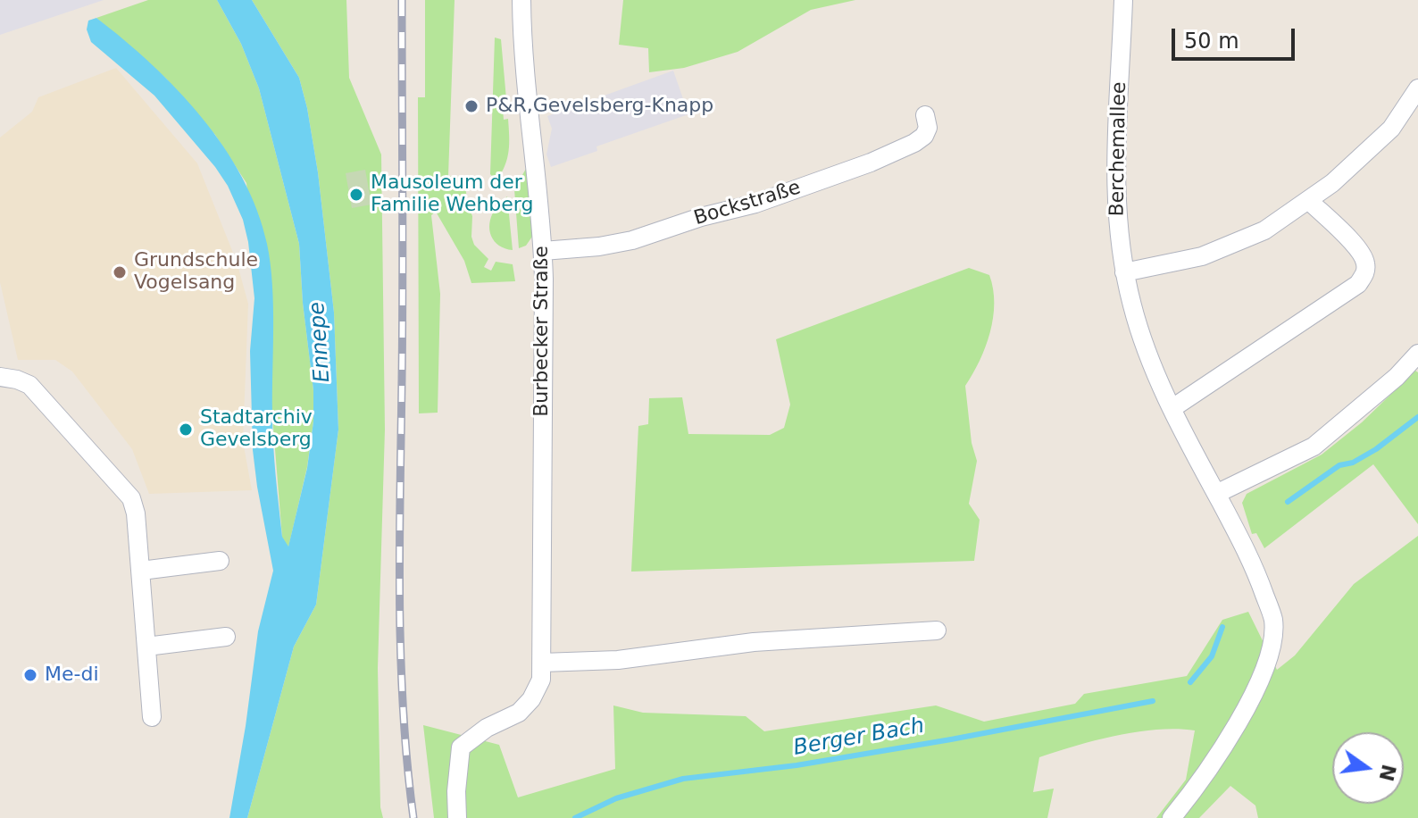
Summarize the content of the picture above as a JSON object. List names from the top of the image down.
{
  "streets": {
    "street": ["Berchemallee", "Bockstraße", "Burbecker Straße"]
  },
  "crossings": [
    ["Bockstraße", "Burbecker Straße"]
  ],
  "water": ["Ennepe", "Berger Bach"],
  "places": [
    "P&R,Gevelsberg-Knapp",
    "Mausoleum der Familie Wehberg",
    "Grundschule Vogelsang",
    "Stadtarchiv Gevelsberg",
    "Me-di"
  ],
  "scale_bar": "50 m",
  "north": "right"
}
